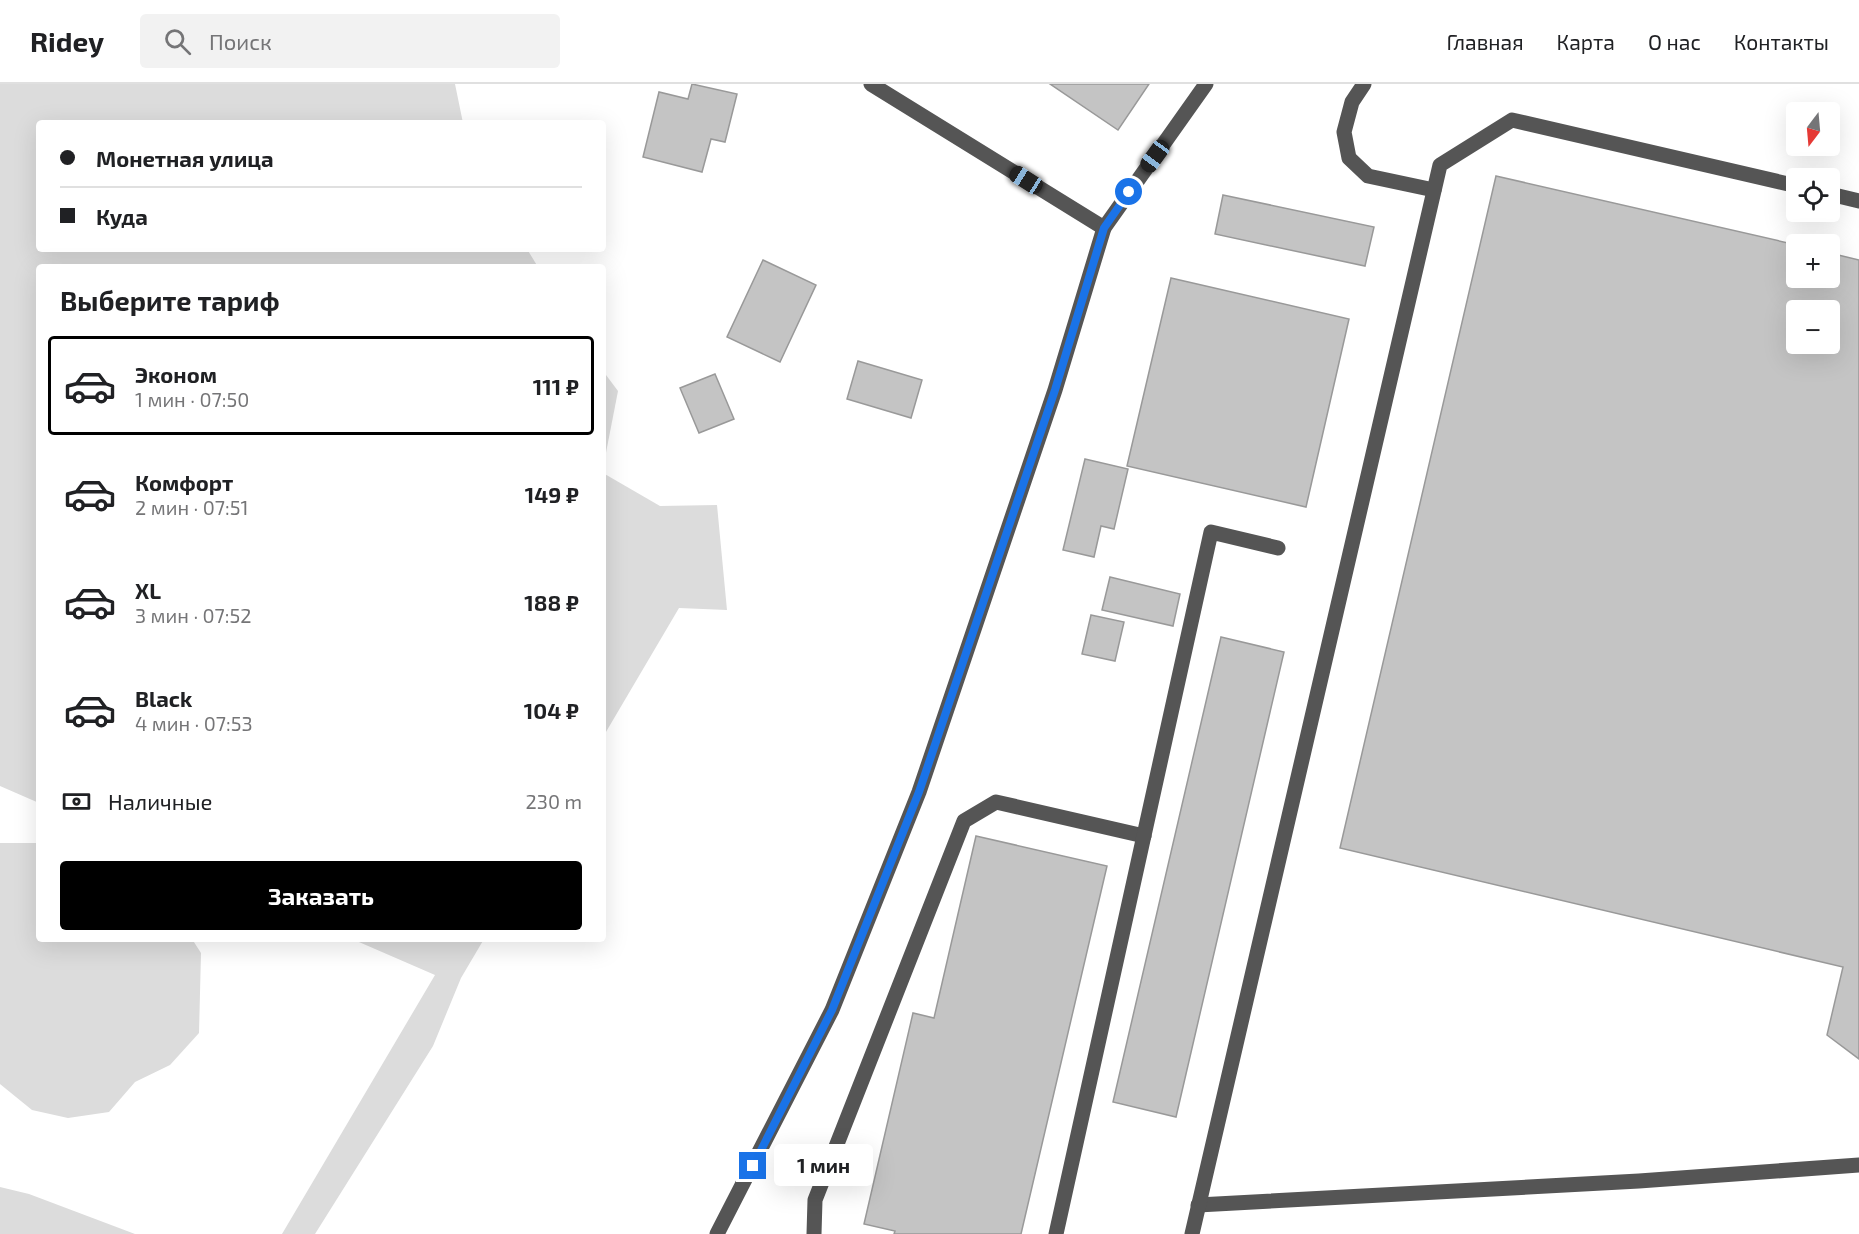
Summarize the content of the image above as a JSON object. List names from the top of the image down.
{
  "north": "bottom",
  "page": {
    "header": "Ridey",
    "search": "Поиск",
    "nav": [
      "Главная",
      "Карта",
      "О нас",
      "Контакты"
    ],
    "map_buttons": ["+", "−"],
    "banner": ["Монетная улица", "Куда"],
    "heading": "Выберите тариф",
    "list": [
      {
        "name": "Эконом",
        "note": "1 мин · 07:50",
        "value": "111 ₽"
      },
      {
        "name": "Комфорт",
        "note": "2 мин · 07:51",
        "value": "149 ₽"
      },
      {
        "name": "XL",
        "note": "3 мин · 07:52",
        "value": "188 ₽"
      },
      {
        "name": "Black",
        "note": "4 мин · 07:53",
        "value": "104 ₽"
      }
    ],
    "pay": ["Наличные", "230 m"],
    "buttons": "Заказать",
    "bubble": "1 мин"
  }
}
